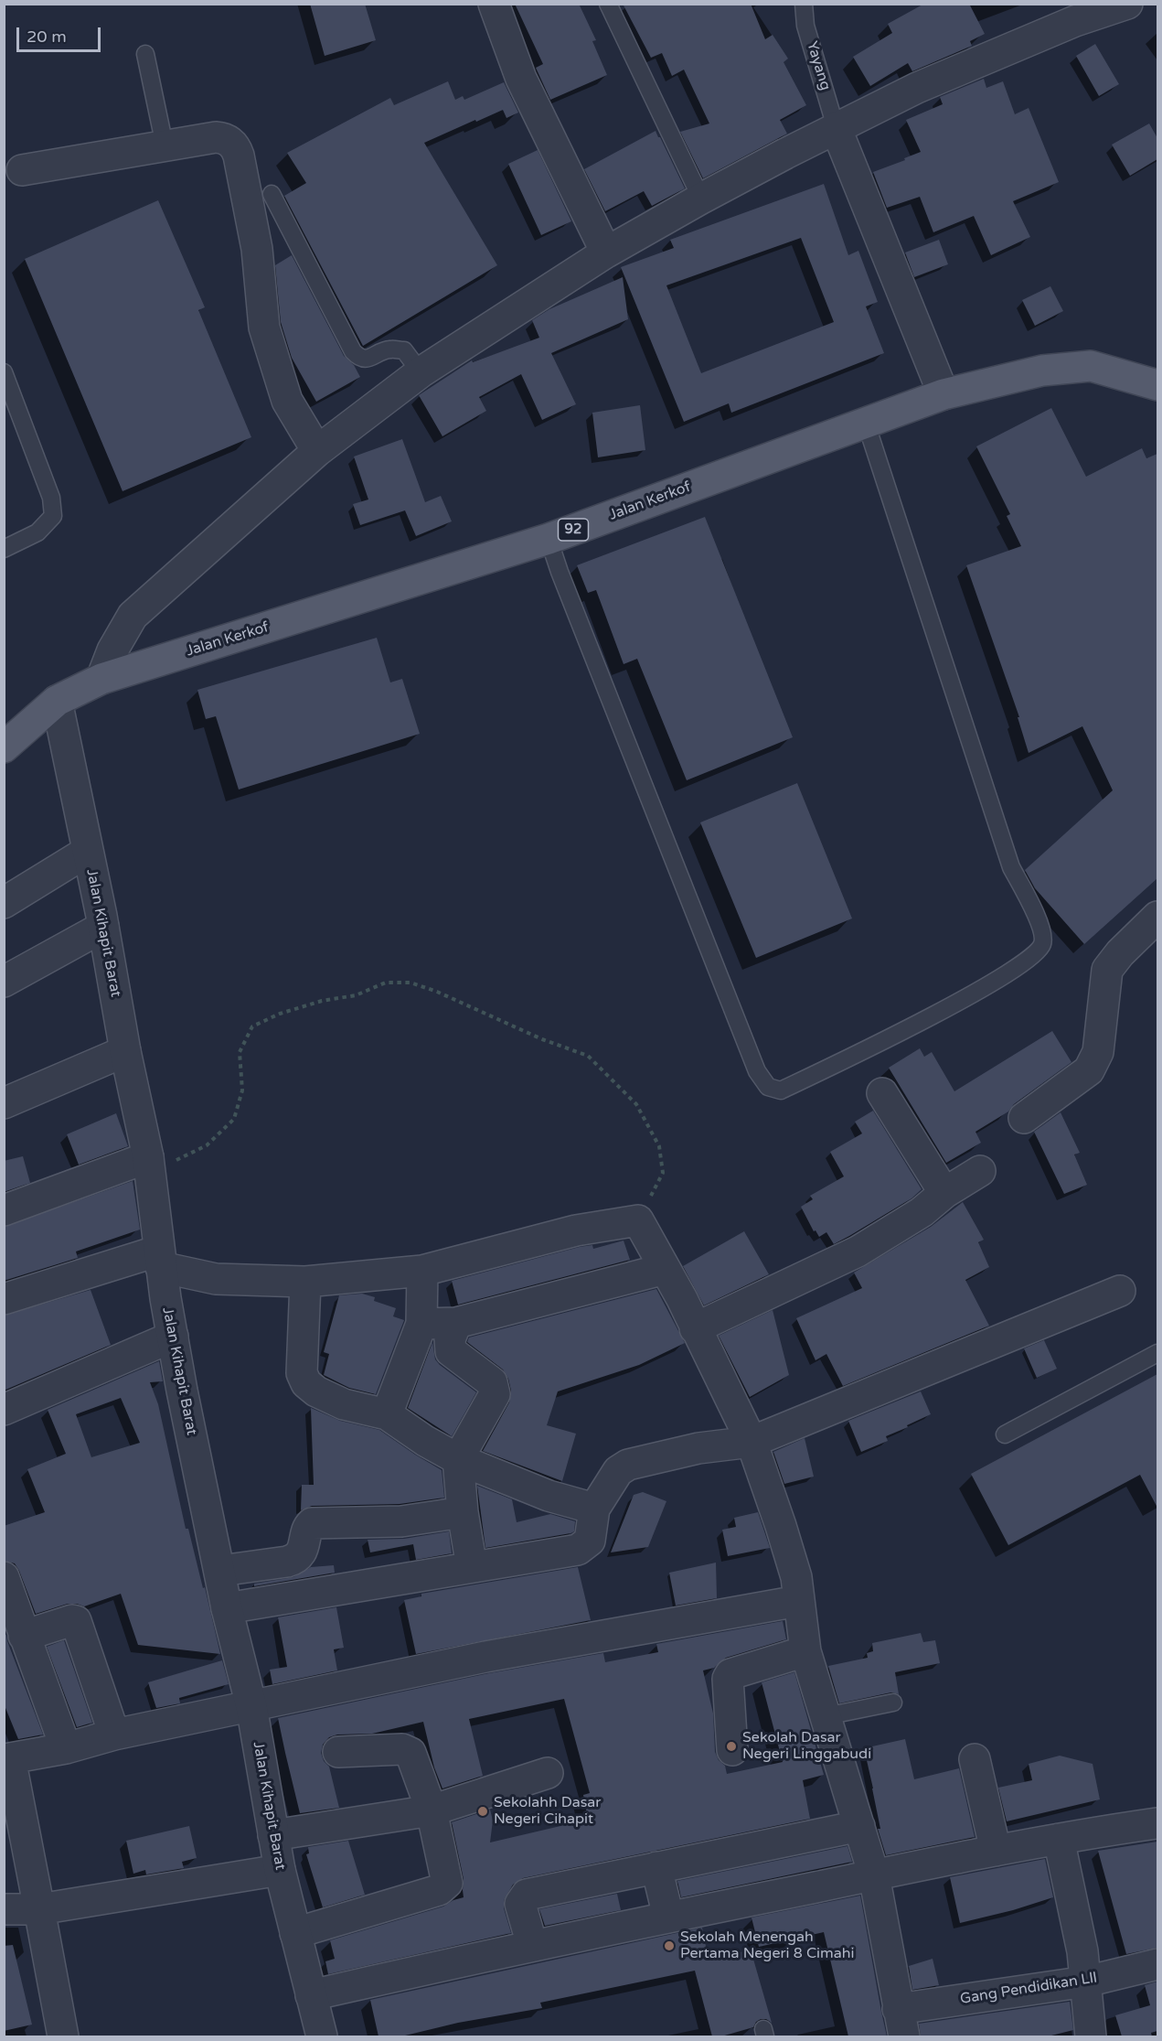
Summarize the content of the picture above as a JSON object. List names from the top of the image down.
{
  "streets": {
    "main road": ["Jalan Kerkof", "92"],
    "street": ["Jalan Kihapit Barat", "Gang Pendidikan Lll"],
    "lane": ["Yayang"]
  },
  "crossings": [
    ["Jalan Kerkof", "Jalan Kihapit Barat"]
  ],
  "places": ["Sekolah Dasar Negeri Linggabudi", "Sekolahh Dasar Negeri Cihapit", "Sekolah Menengah Pertama Negeri 8 Cimahi"],
  "scale_bar": "20 m"
}
